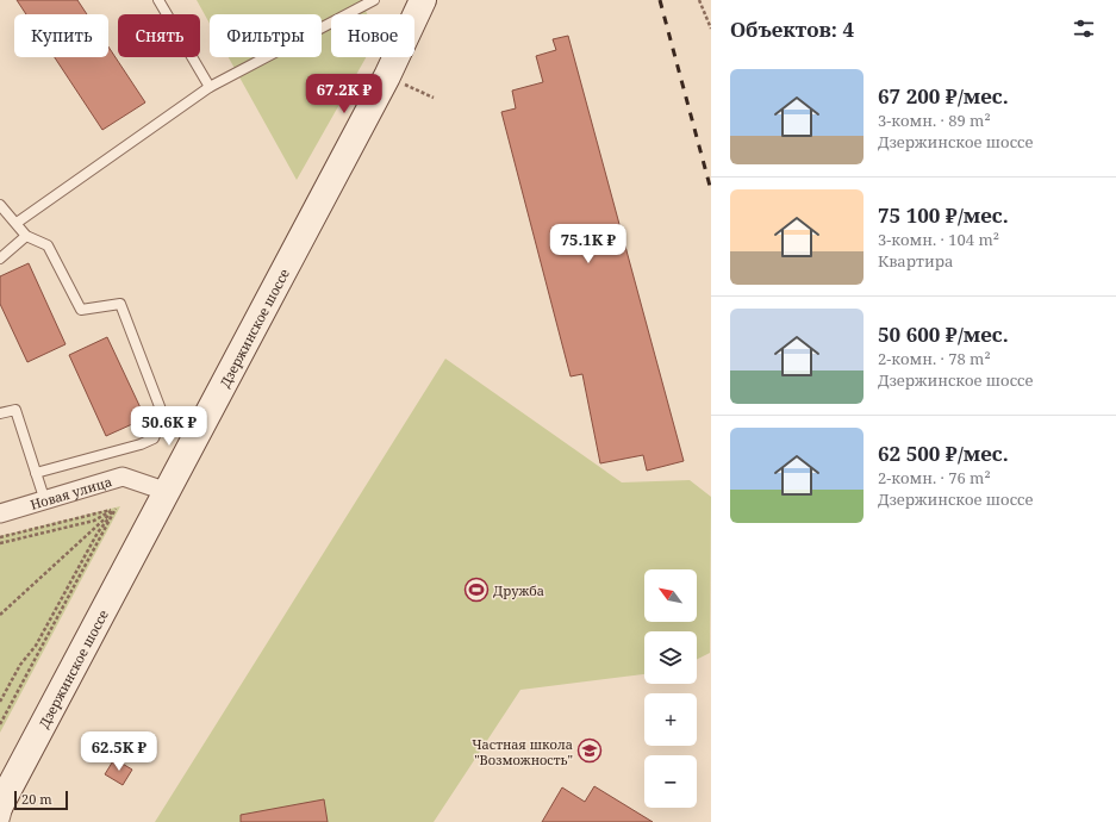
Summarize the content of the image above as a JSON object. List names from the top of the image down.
{
  "streets": {
    "main road": ["Дзержинское шоссе"],
    "street": ["Новая улица"]
  },
  "crossings": [
    ["Дзержинское шоссе", "Новая улица"]
  ],
  "places": {
    "sports": ["Дружба"],
    "school or university": ["Частная школа \"Возможность\""]
  },
  "scale_bar": "20 m",
  "north": "top left",
  "page": {
    "heading": "Объектов: 4",
    "chip": [
      "Купить",
      "Снять",
      "Фильтры",
      "Новое"
    ],
    "list": [
      {
        "name": "67 200 ₽/мес.",
        "note": "3-комн. · 89 m² · Дзержинское шоссе"
      },
      {
        "name": "75 100 ₽/мес.",
        "note": "3-комн. · 104 m² · Квартира"
      },
      {
        "name": "50 600 ₽/мес.",
        "note": "2-комн. · 78 m² · Дзержинское шоссе"
      },
      {
        "name": "62 500 ₽/мес.",
        "note": "2-комн. · 76 m² · Дзержинское шоссе"
      }
    ],
    "price": [
      "67.2K ₽",
      "75.1K ₽",
      "50.6K ₽",
      "62.5K ₽"
    ],
    "map_buttons": ["+", "−"],
    "scale": "20 m"
  }
}
